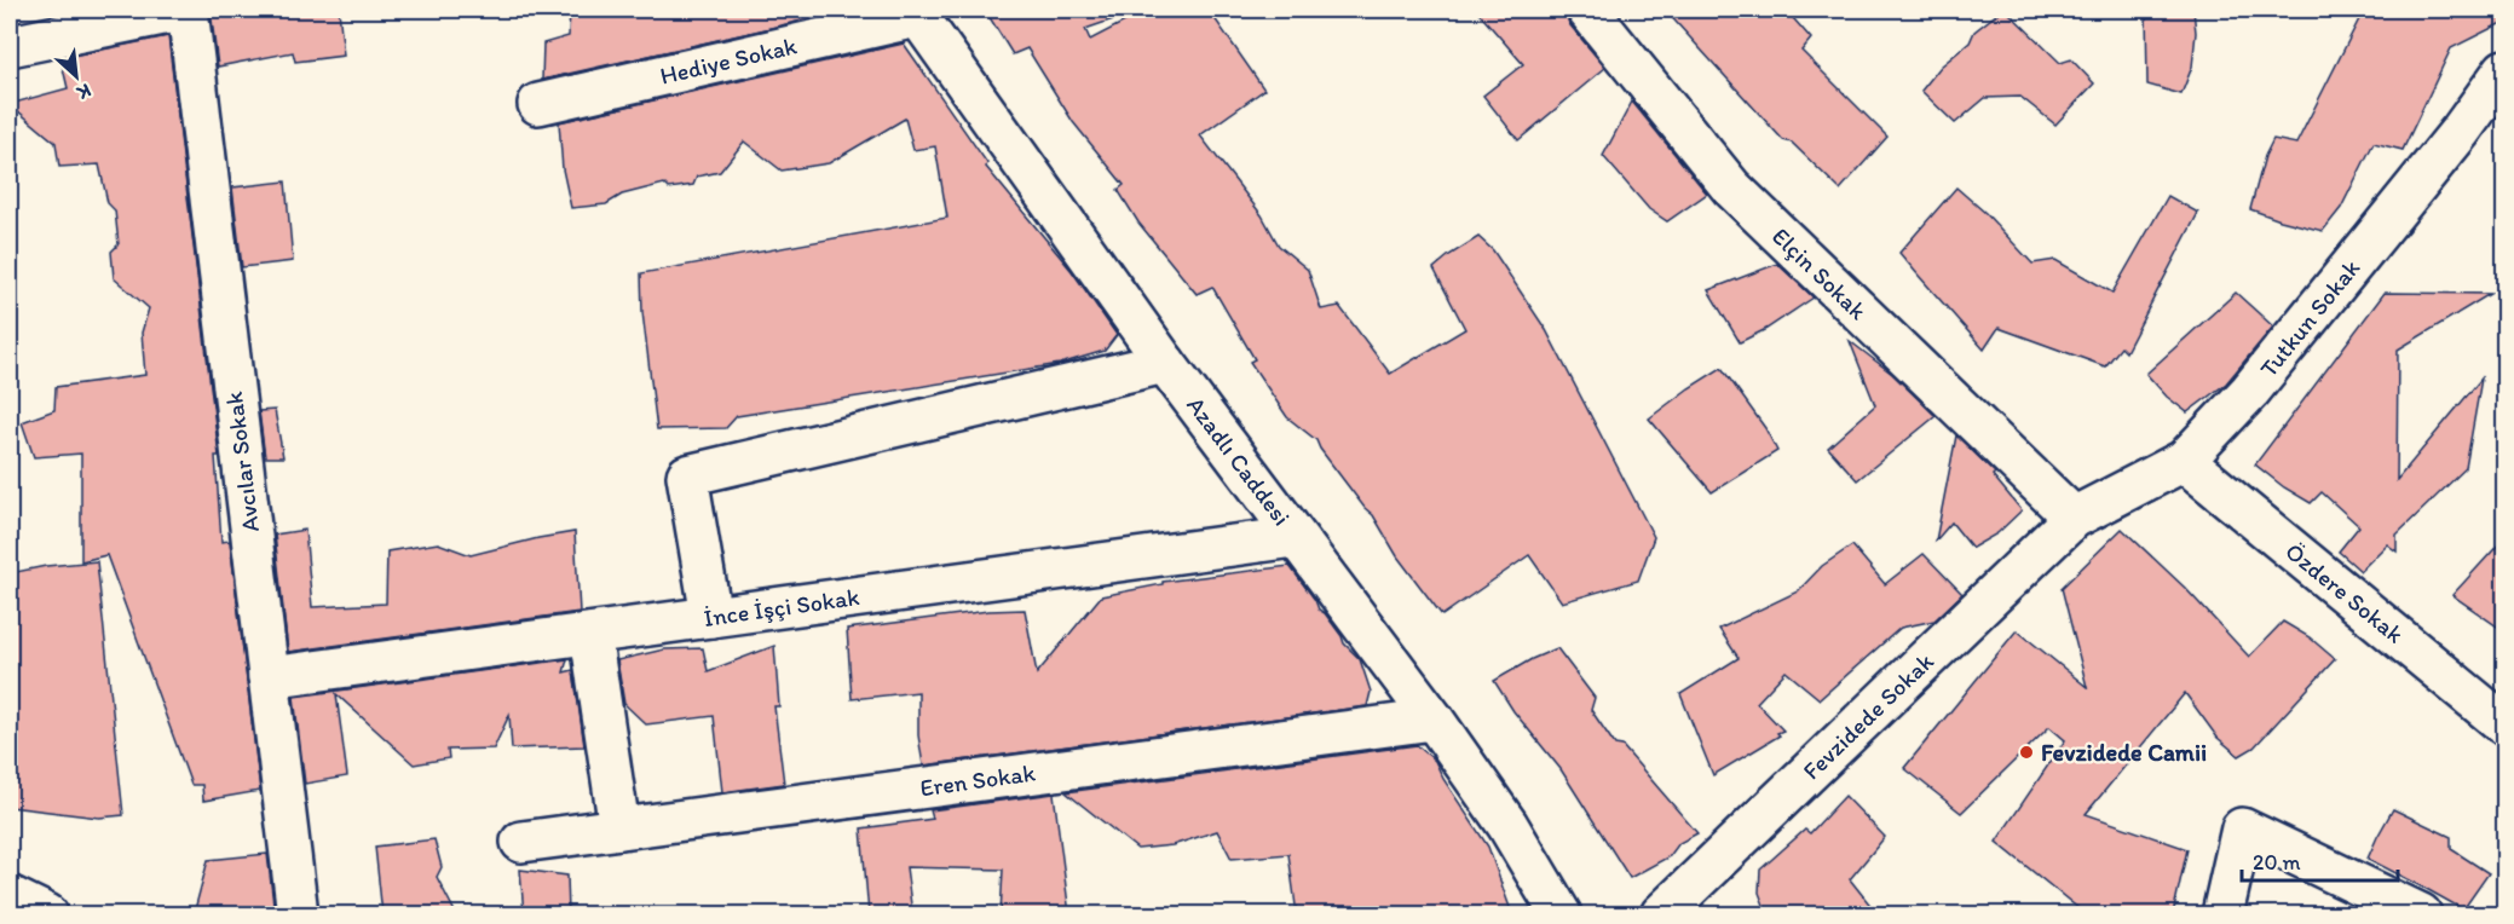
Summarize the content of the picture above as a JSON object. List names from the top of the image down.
{
  "streets": {
    "street": [
      "Hediye Sokak",
      "Elçin Sokak",
      "Tutkun Sokak",
      "Azadlı Caddesi",
      "Avcılar Sokak",
      "Özdere Sokak",
      "İnce İşçi Sokak",
      "Fevzidede Sokak",
      "Eren Sokak"
    ]
  },
  "crossings": [
    ["Hediye Sokak", "Azadlı Caddesi"],
    ["Elçin Sokak", "Tutkun Sokak"],
    ["Elçin Sokak", "Fevzidede Sokak"],
    ["Tutkun Sokak", "Özdere Sokak"],
    ["Tutkun Sokak", "Fevzidede Sokak"],
    ["Azadlı Caddesi", "İnce İşçi Sokak"],
    ["Azadlı Caddesi", "Eren Sokak"],
    ["Avcılar Sokak", "İnce İşçi Sokak"]
  ],
  "places": ["Fevzidede Camii"],
  "scale_bar": "20 m",
  "north": "bottom right"
}
